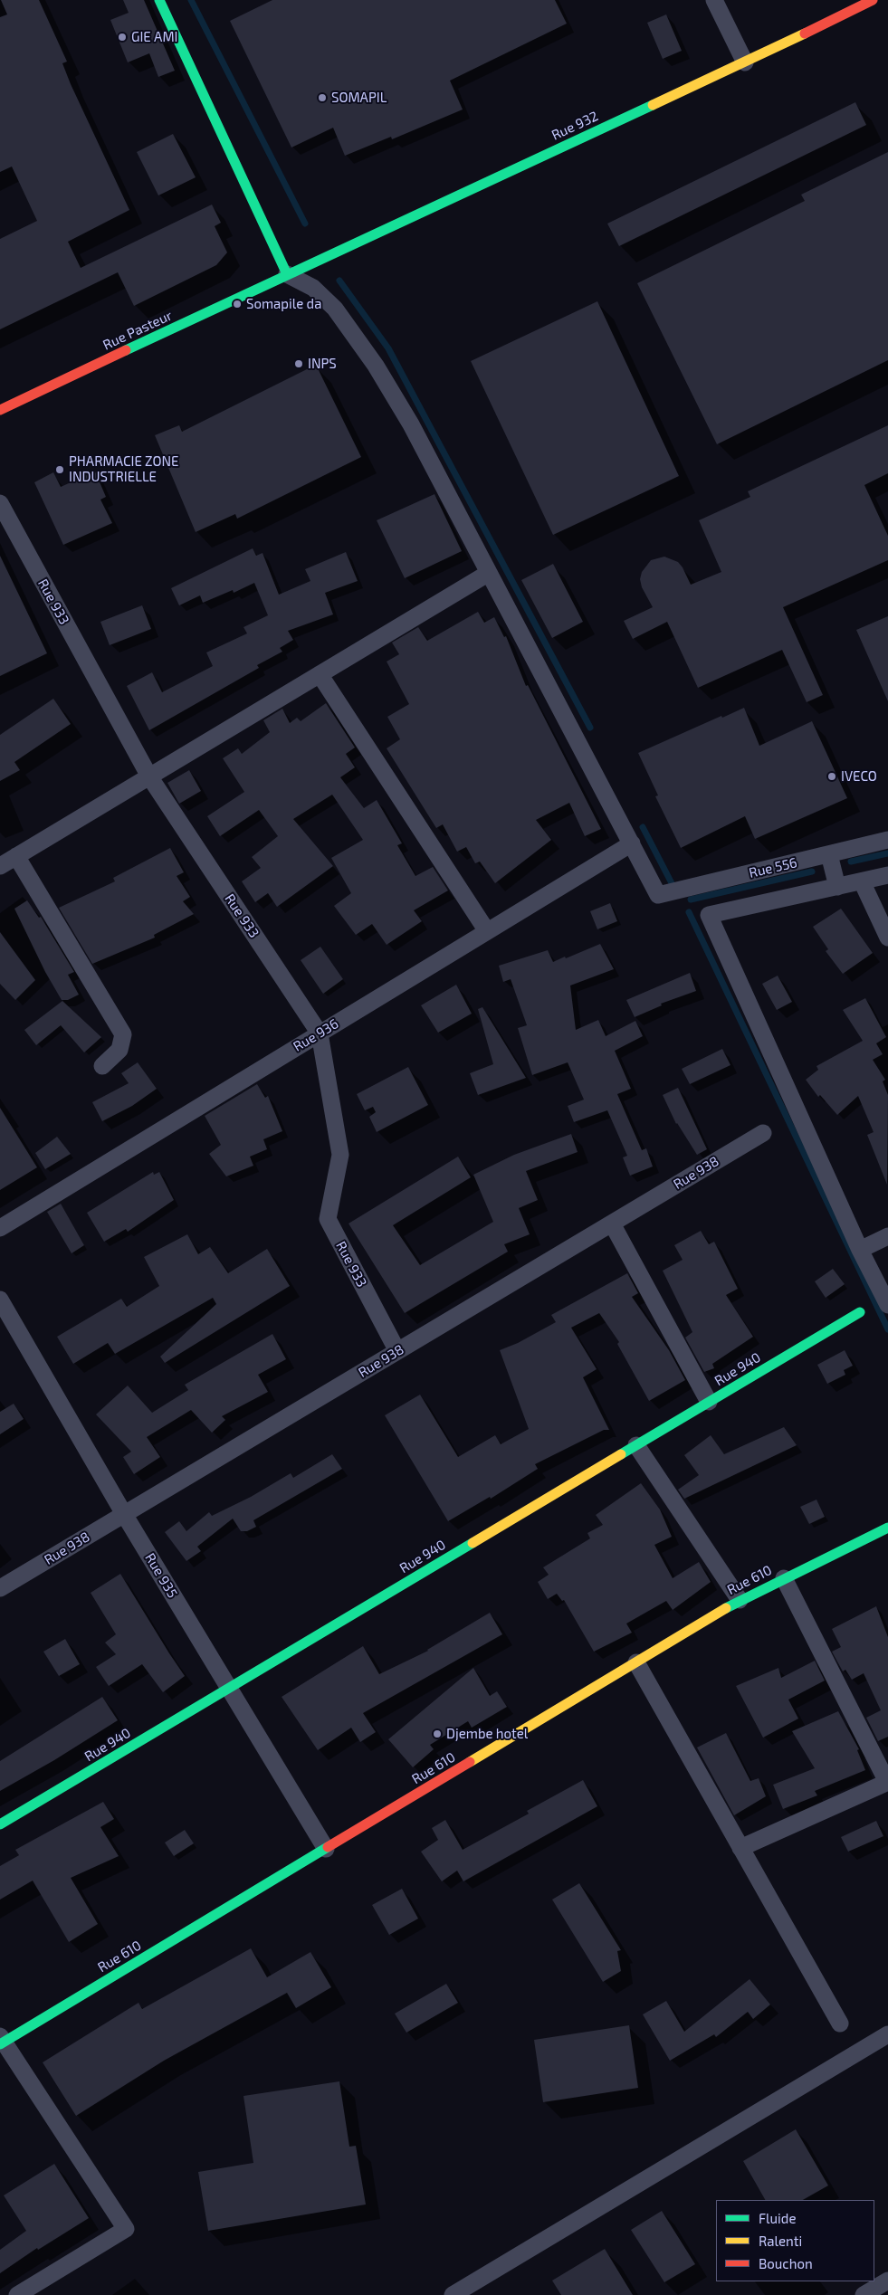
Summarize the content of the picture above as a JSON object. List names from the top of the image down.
{
  "streets": {
    "street": [
      "Rue 932",
      "Rue Pasteur",
      "Rue 933",
      "Rue 556",
      "Rue 936",
      "Rue 938",
      "Rue 940",
      "Rue 935",
      "Rue 610"
    ]
  },
  "crossings": [
    ["Rue 932", "Rue Pasteur"],
    ["Rue 933", "Rue 936"],
    ["Rue 933", "Rue 938"],
    ["Rue 556", "Rue 936"],
    ["Rue 938", "Rue 935"],
    ["Rue 940", "Rue 935"],
    ["Rue 935", "Rue 610"]
  ],
  "places": [
    "GIE AMI",
    "SOMAPIL",
    "Somapile da",
    "INPS",
    "PHARMACIE ZONE INDUSTRIELLE",
    "IVECO",
    "Djembe hotel"
  ],
  "legend": ["Fluide", "Ralenti", "Bouchon"]
}
